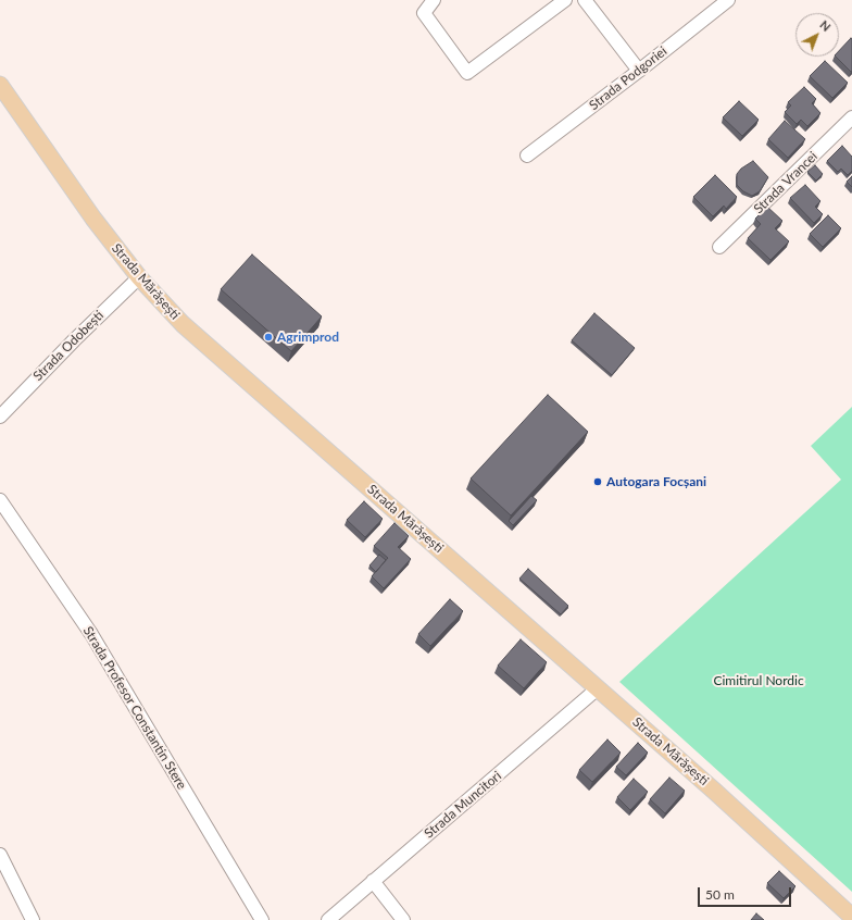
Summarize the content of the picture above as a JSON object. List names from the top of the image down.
{
  "streets": {
    "main road": ["Strada Mărășești"],
    "street": [
      "Strada Podgoriei",
      "Strada Vrancei",
      "Strada Odobești",
      "Strada Profesor Constantin Stere",
      "Strada Muncitori"
    ]
  },
  "crossings": [
    ["Strada Mărășești", "Strada Odobești"],
    ["Strada Mărășești", "Strada Muncitori"]
  ],
  "parks": ["Cimitirul Nordic"],
  "places": ["Agrimprod", "Autogara Focșani"],
  "scale_bar": "50 m",
  "north": "top right"
}
